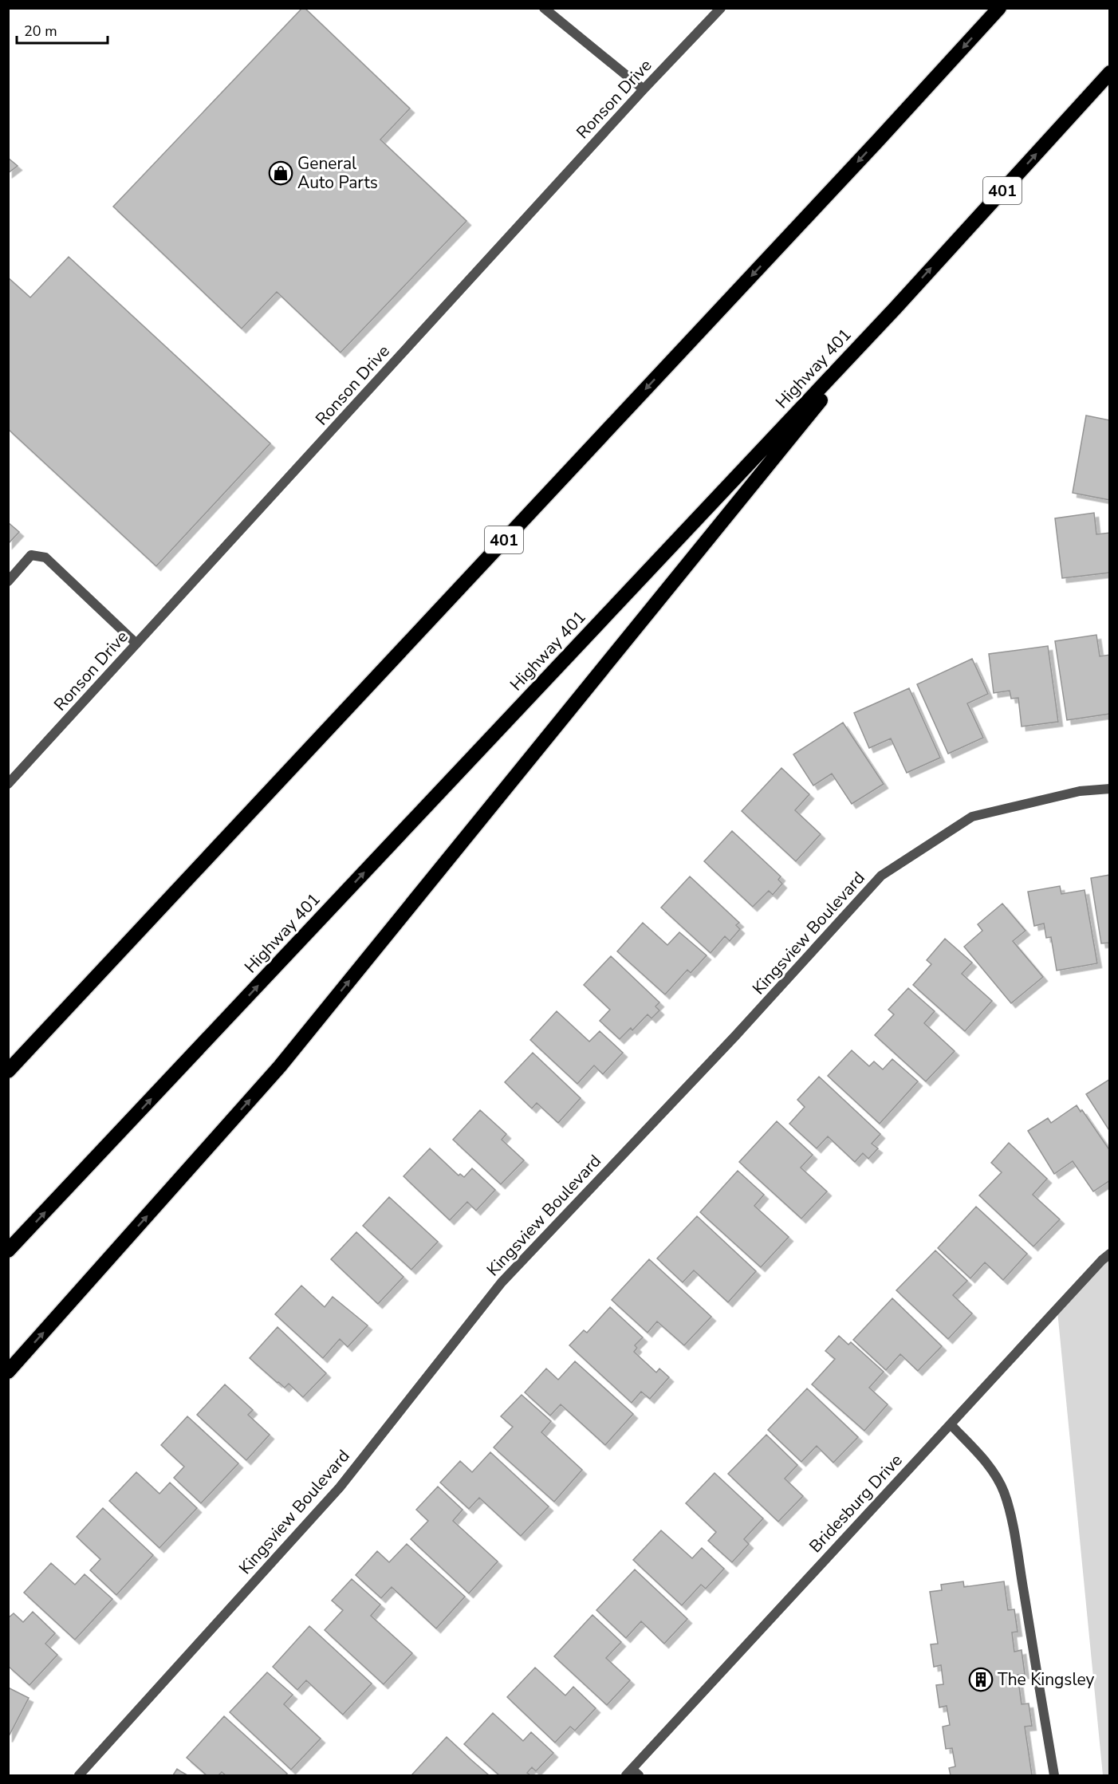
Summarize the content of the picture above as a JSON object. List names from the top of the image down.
{
  "streets": {
    "highway": ["401", "Highway 401"],
    "street": ["Ronson Drive", "Kingsview Boulevard", "Bridesburg Drive"]
  },
  "places": {
    "shop": ["General Auto Parts"],
    "building": ["The Kingsley"]
  },
  "scale_bar": "20 m"
}
